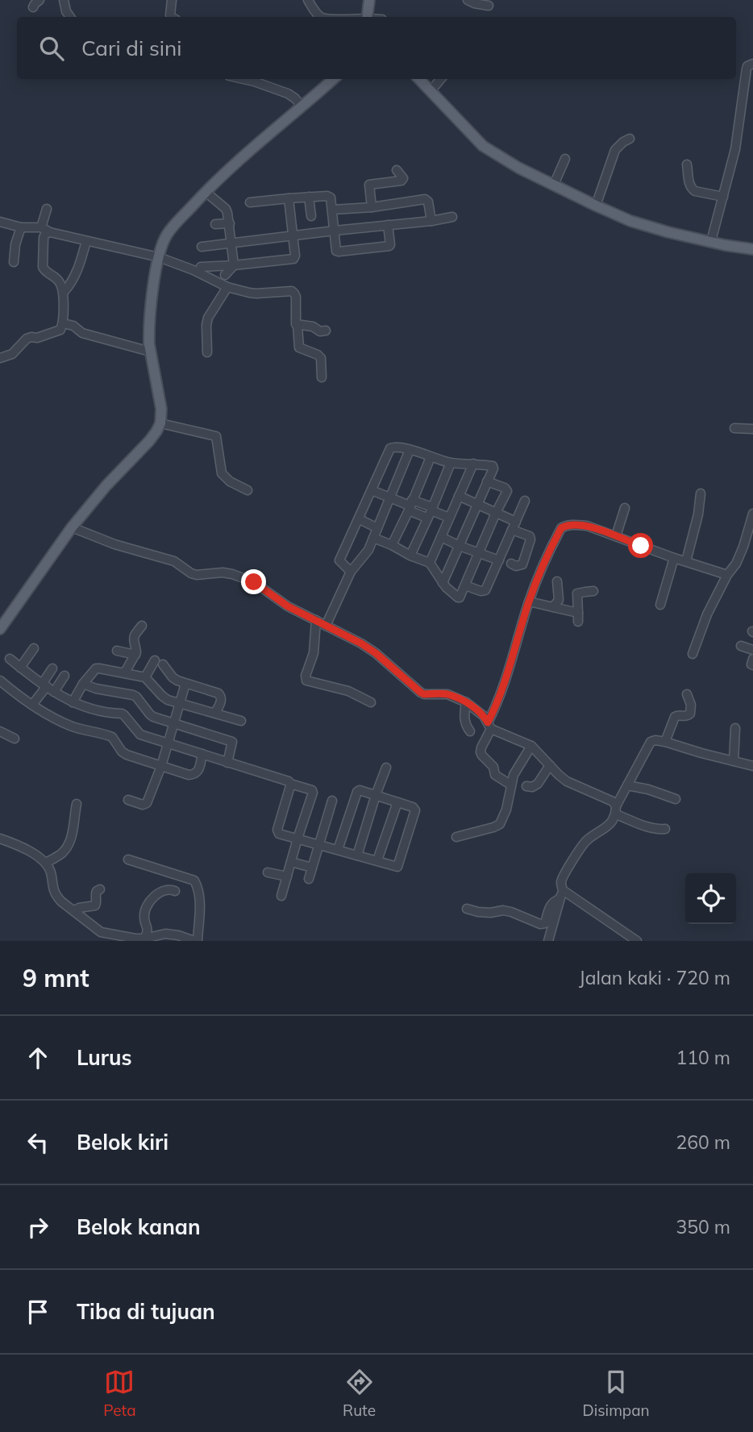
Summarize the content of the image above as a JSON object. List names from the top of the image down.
{
  "page": {
    "search": "Cari di sini",
    "heading": ["9 mnt", "Jalan kaki · 720 m"],
    "list": [
      ["Lurus", "110 m"],
      ["Belok kiri", "260 m"],
      ["Belok kanan", "350 m"],
      "Tiba di tujuan"
    ],
    "nav": ["Peta", "Rute", "Disimpan"]
  }
}
